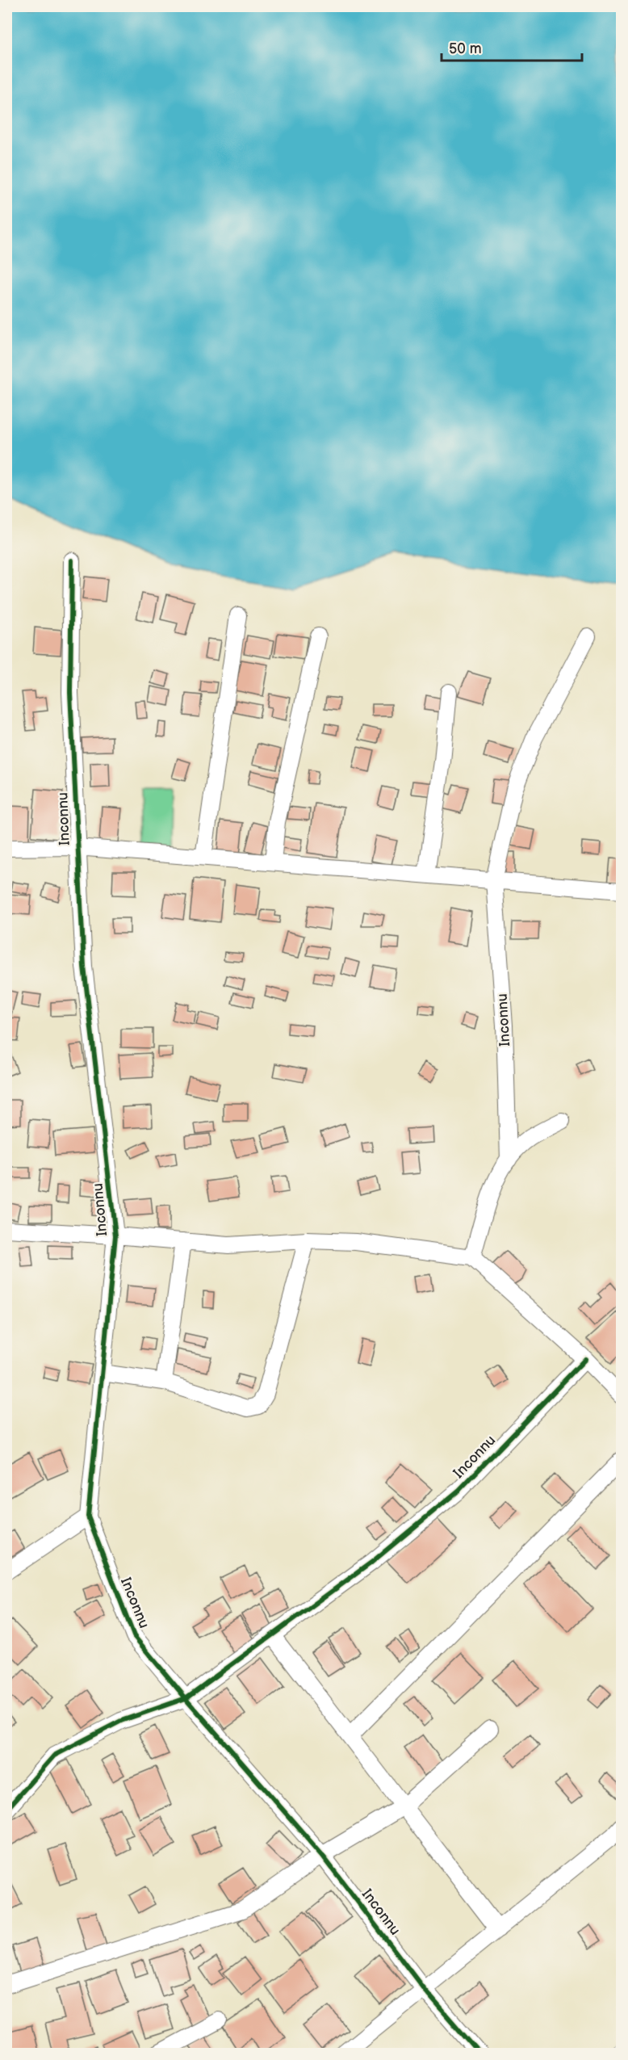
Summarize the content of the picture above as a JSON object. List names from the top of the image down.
{
  "streets": {
    "street": ["Inconnu"]
  },
  "scale_bar": "50 m"
}
